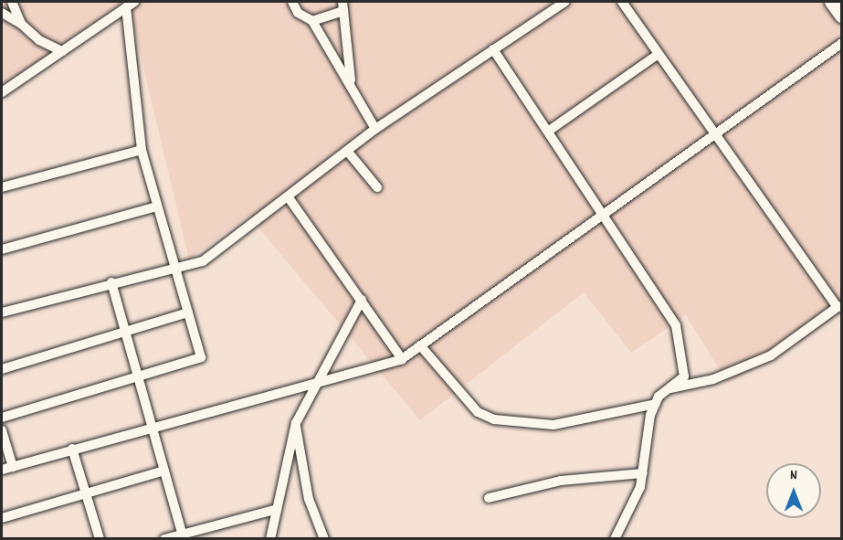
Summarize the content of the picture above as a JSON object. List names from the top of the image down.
{
  "north": "top"
}
